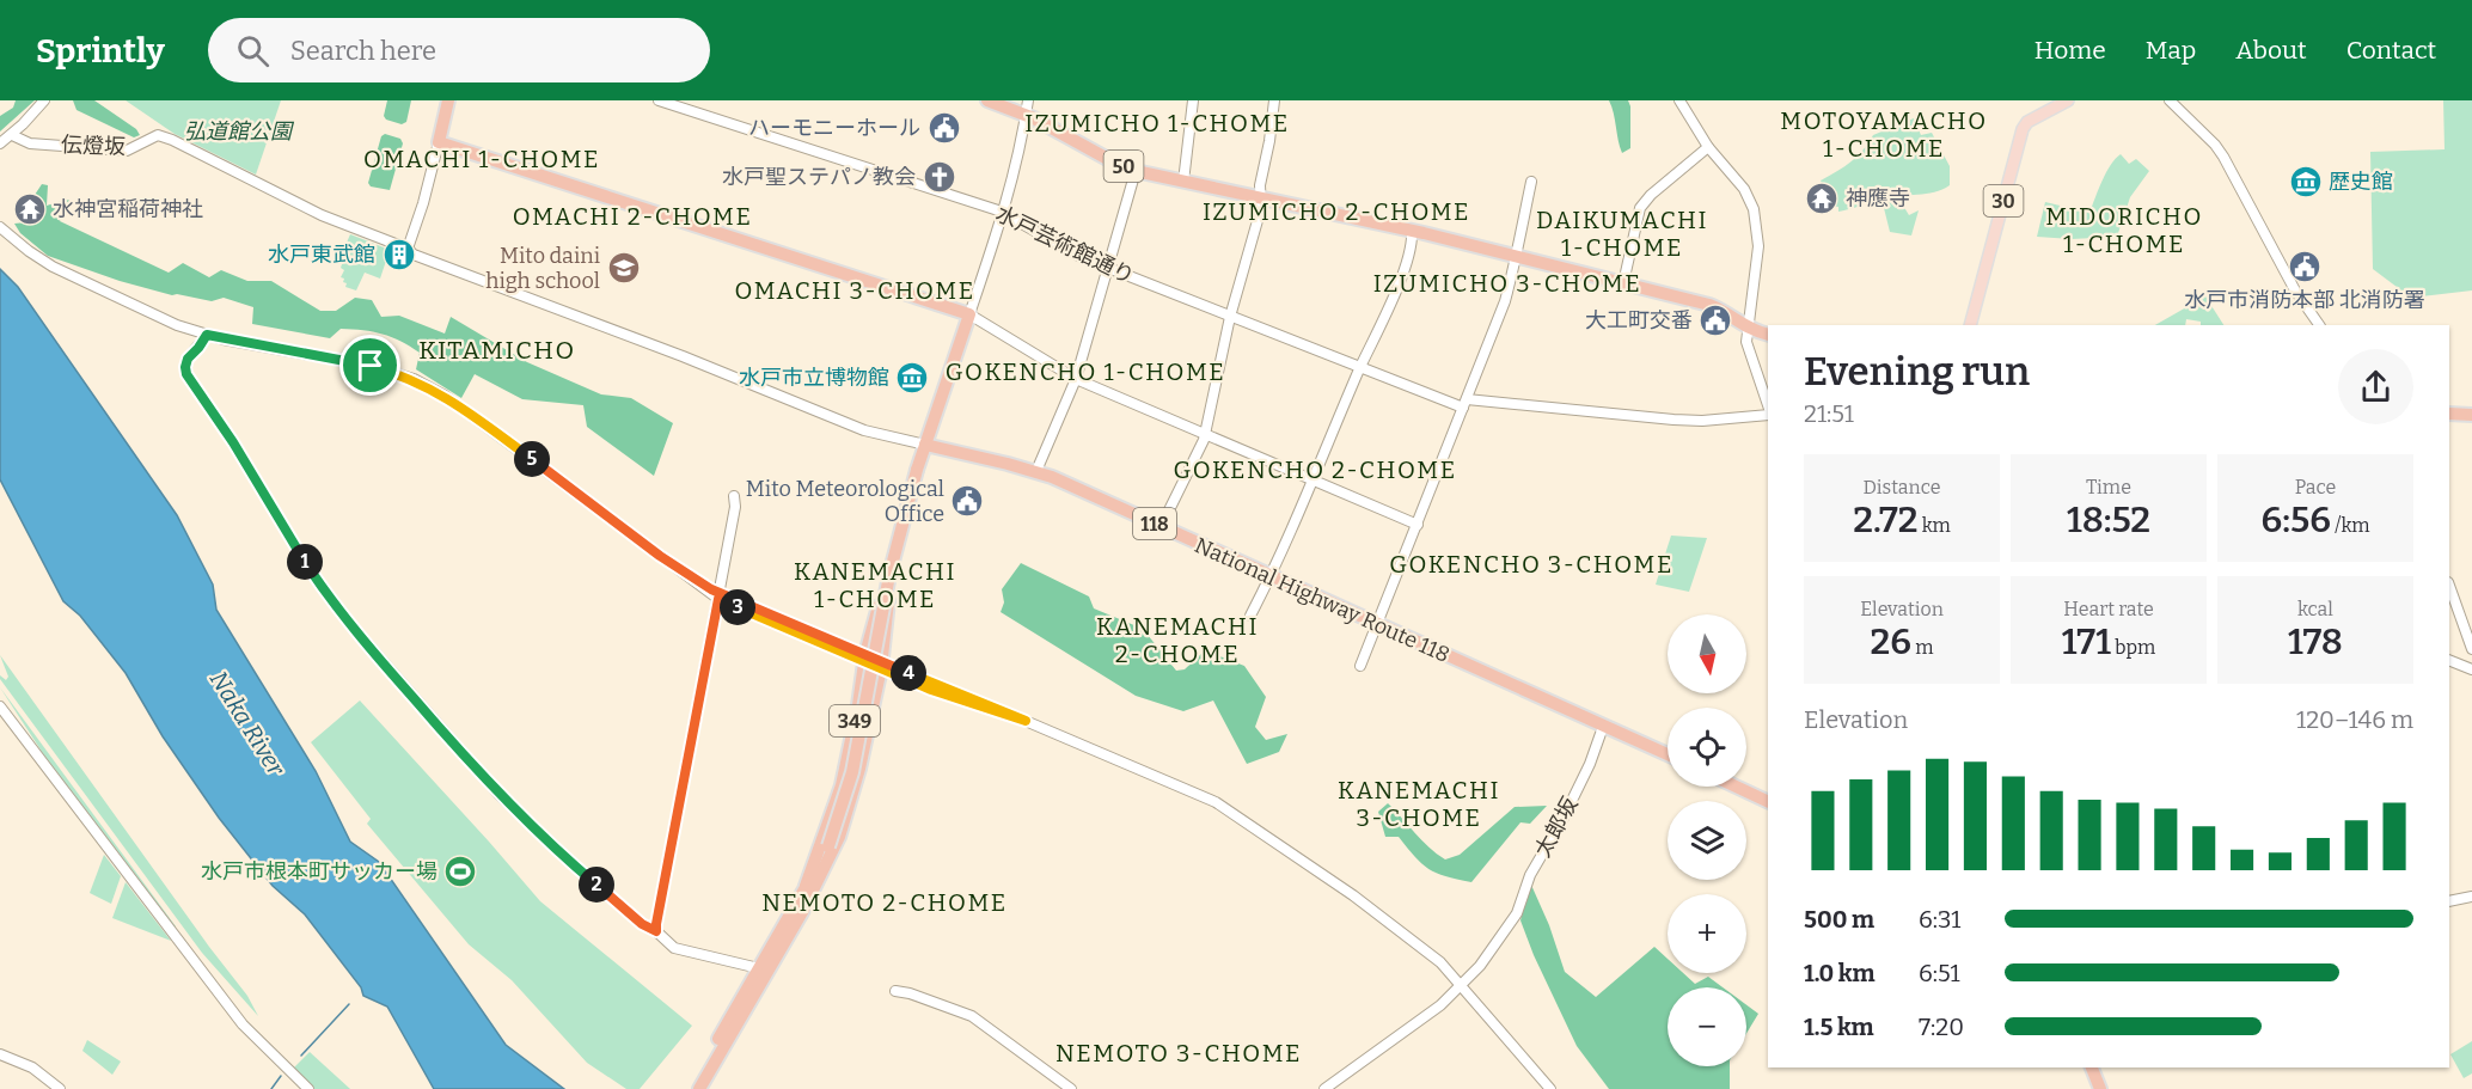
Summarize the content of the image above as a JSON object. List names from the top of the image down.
{
  "streets": {
    "highway": [
      "50",
      "118",
      "National Highway Route 118",
      "349"
    ],
    "main road": ["30"],
    "street": ["伝燈坂", "水戸芸術館通り", "太郎坂"]
  },
  "crossings": [
    ["National Highway Route 118", "349"],
    ["National Highway Route 118", "太郎坂"]
  ],
  "districts": [
    "MOTOYAMACHO 1-CHOME",
    "IZUMICHO 1-CHOME",
    "OMACHI 1-CHOME",
    "IZUMICHO 2-CHOME",
    "OMACHI 2-CHOME",
    "MIDORICHO 1-CHOME",
    "DAIKUMACHI 1-CHOME",
    "IZUMICHO 3-CHOME",
    "OMACHI 3-CHOME",
    "KITAMICHO",
    "GOKENCHO 1-CHOME",
    "GOKENCHO 2-CHOME",
    "GOKENCHO 3-CHOME",
    "KANEMACHI 1-CHOME",
    "KANEMACHI 2-CHOME",
    "KANEMACHI 3-CHOME",
    "NEMOTO 2-CHOME",
    "NEMOTO 3-CHOME"
  ],
  "water": ["Naka River"],
  "parks": ["弘道館公園"],
  "places": {
    "public building": [
      "ハーモニーホール",
      "水戸市消防本部 北消防署",
      "大工町交番",
      "Mito Meteorological Office"
    ],
    "church": ["水戸聖ステパノ教会"],
    "museum": ["歴史館", "水戸市立博物館"],
    "temple": ["神應寺", "水神宮稲荷神社"],
    "building": ["水戸東武館"],
    "school or university": ["Mito daini high school"],
    "sports": ["水戸市根本町サッカー場"]
  },
  "north": "bottom",
  "page": {
    "header": "Sprintly",
    "search": "Search here",
    "nav": [
      "Home",
      "Map",
      "About",
      "Contact"
    ],
    "heading": ["Evening run", "21:51"],
    "pins": [
      "5",
      "1",
      "3",
      "4",
      "2"
    ],
    "stats": [
      ["Distance", "2.72 km"],
      ["Time", "18:52"],
      ["Pace", "6:56 /km"],
      ["Elevation", "26 m"],
      ["Heart rate", "171 bpm"],
      ["kcal", "178"]
    ],
    "map_buttons": ["+", "−"],
    "chart": ["Elevation", "120–146 m"],
    "list": [
      {
        "name": "500 m",
        "note": "6:31"
      },
      {
        "name": "1.0 km",
        "note": "6:51"
      },
      {
        "name": "1.5 km",
        "note": "7:20"
      }
    ]
  }
}
